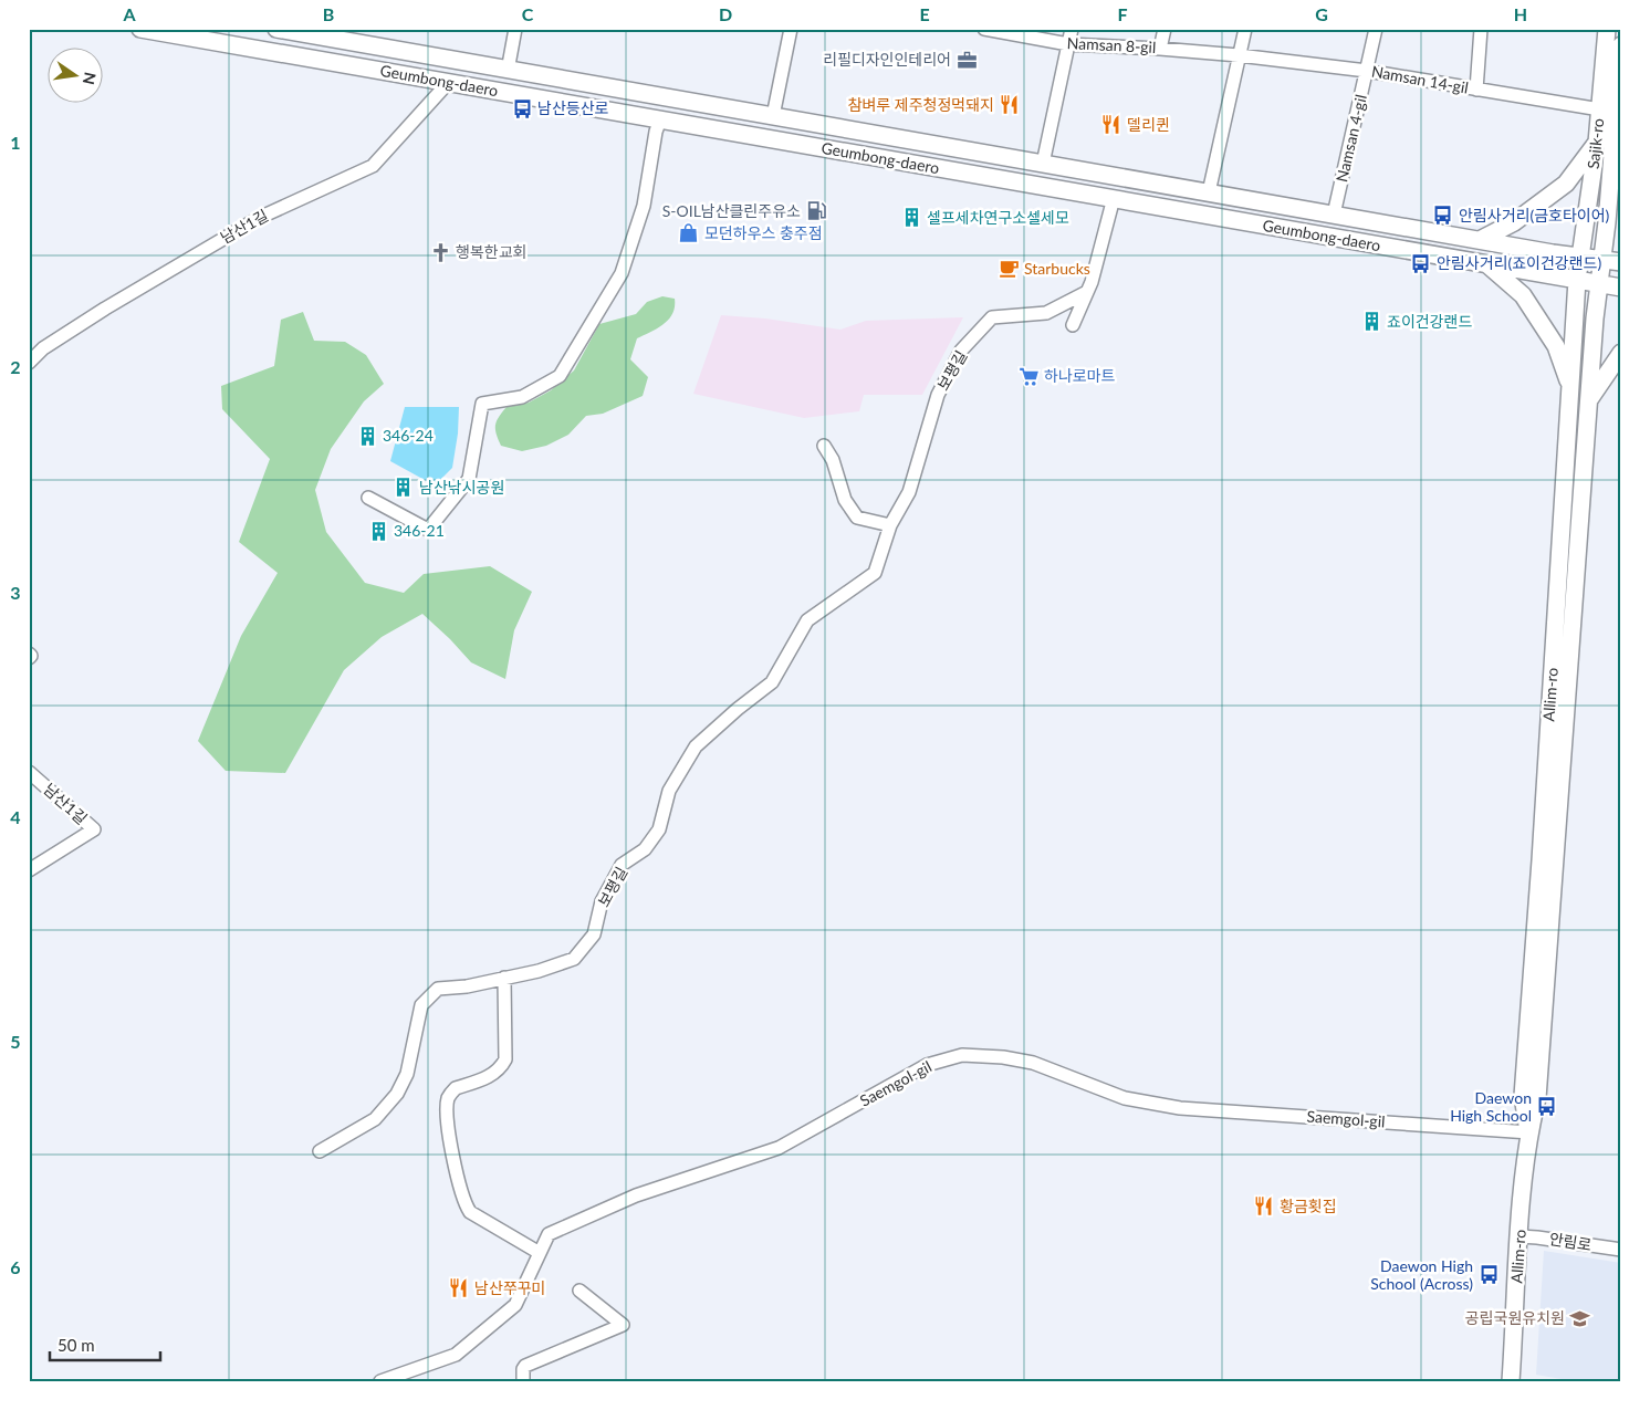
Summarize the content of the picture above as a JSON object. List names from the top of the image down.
{
  "streets": {
    "street": [
      "Namsan 8-gil",
      "Namsan 14-gil",
      "Geumbong-daero",
      "Namsan 4-gil",
      "Sajik-ro",
      "남산1길",
      "보평길",
      "Allim-ro",
      "Saemgol-gil",
      "안림로"
    ]
  },
  "crossings": [
    ["Namsan 8-gil", "Namsan 14-gil"],
    ["Namsan 14-gil", "Namsan 4-gil"],
    ["Namsan 14-gil", "Sajik-ro"],
    ["Geumbong-daero", "Namsan 4-gil"],
    ["Geumbong-daero", "Sajik-ro"],
    ["Geumbong-daero", "남산1길"],
    ["Geumbong-daero", "Allim-ro"],
    ["Sajik-ro", "Allim-ro"],
    ["Allim-ro", "Saemgol-gil"],
    ["Allim-ro", "안림로"]
  ],
  "places": {
    "office": ["리필디자인인테리어"],
    "restaurant": [
      "참벼루 제주청정먹돼지",
      "델리퀸",
      "황금횟집",
      "남산쭈꾸미"
    ],
    "bus stop": [
      "남산등산로",
      "안림사거리(금호타이어)",
      "안림사거리(죠이건강랜드)",
      "Daewon High School",
      "Daewon High School (Across)"
    ],
    "fuel station": ["S-OIL남산클린주유소"],
    "building": [
      "셀프세차연구소셀세모",
      "죠이건강랜드",
      "346-24",
      "남산낚시공원",
      "346-21"
    ],
    "shop": ["모던하우스 충주점"],
    "church": ["행복한교회"],
    "cafe": ["Starbucks"],
    "supermarket": ["하나로마트"],
    "school or university": ["공립국원유치원"]
  },
  "scale_bar": "50 m",
  "north": "right",
  "grid": {
    "columns": [
      "A",
      "B",
      "C",
      "D",
      "E",
      "F",
      "G",
      "H"
    ],
    "rows": [
      "1",
      "2",
      "3",
      "4",
      "5",
      "6"
    ]
  }
}
